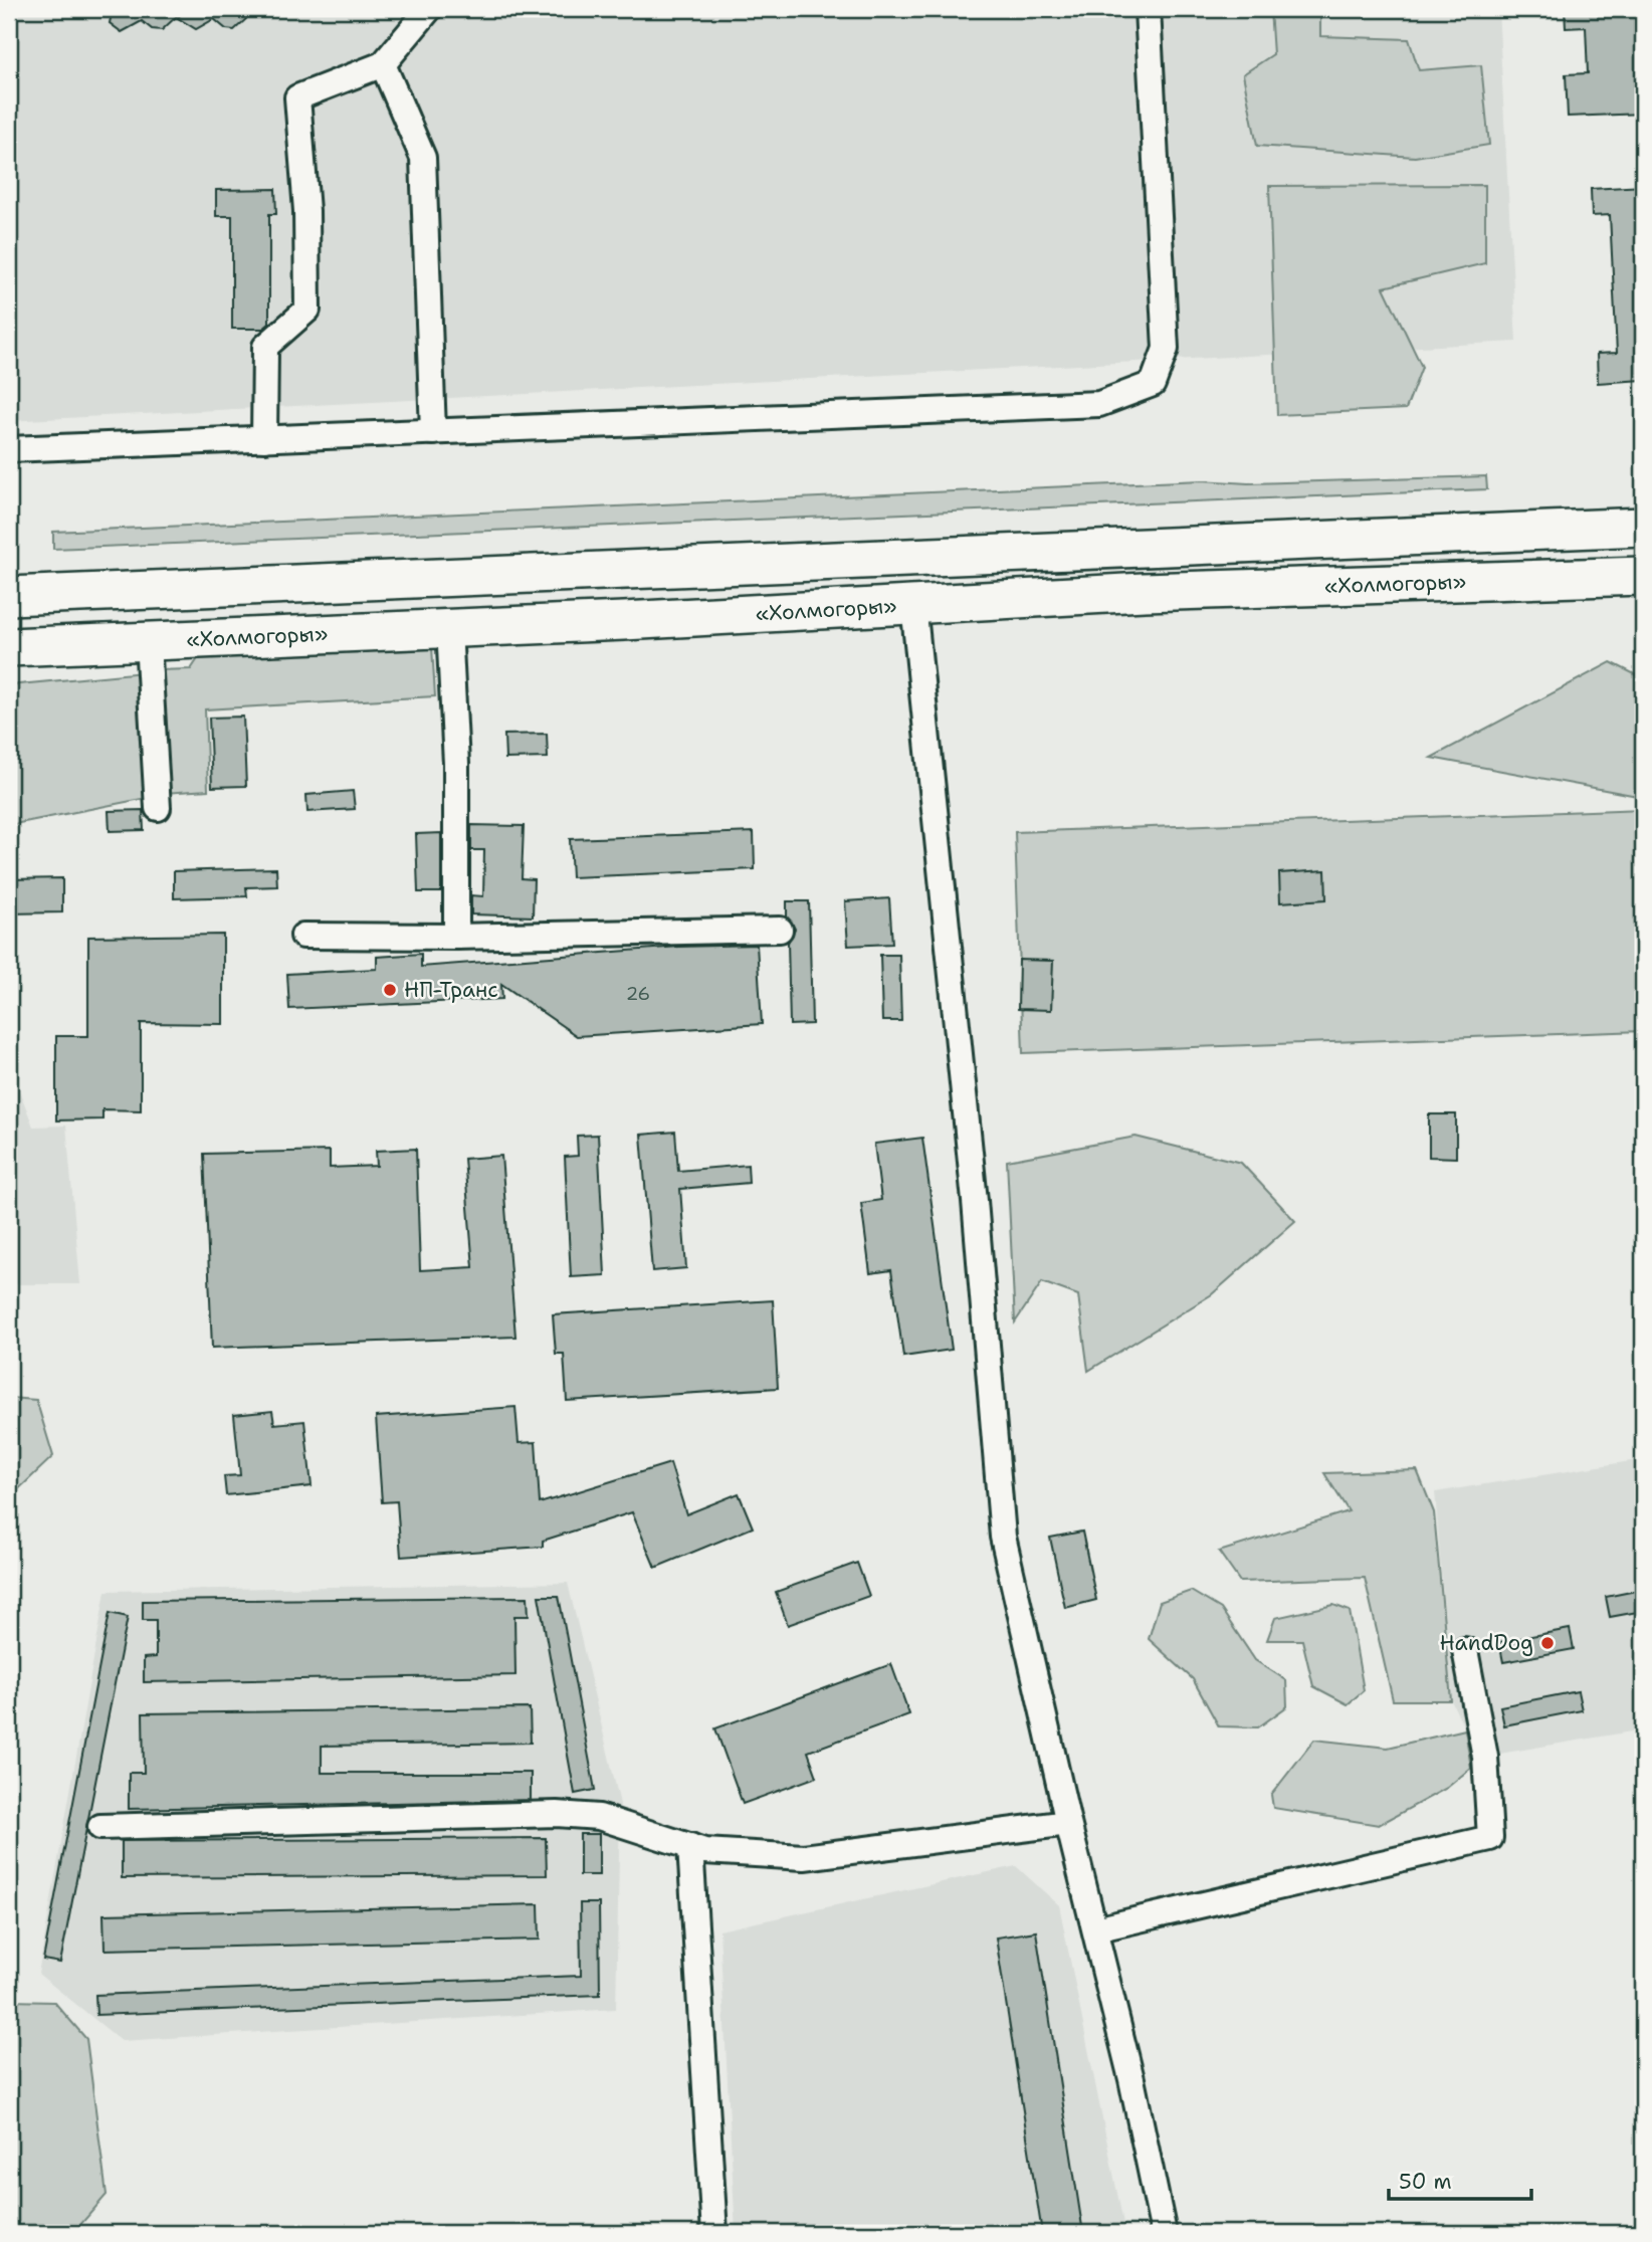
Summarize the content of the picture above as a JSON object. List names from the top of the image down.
{
  "streets": {
    "highway": ["«Холмогоры»"]
  },
  "places": ["НП-Транс", "HandDog"],
  "house_numbers": ["26"],
  "scale_bar": "50 m"
}
